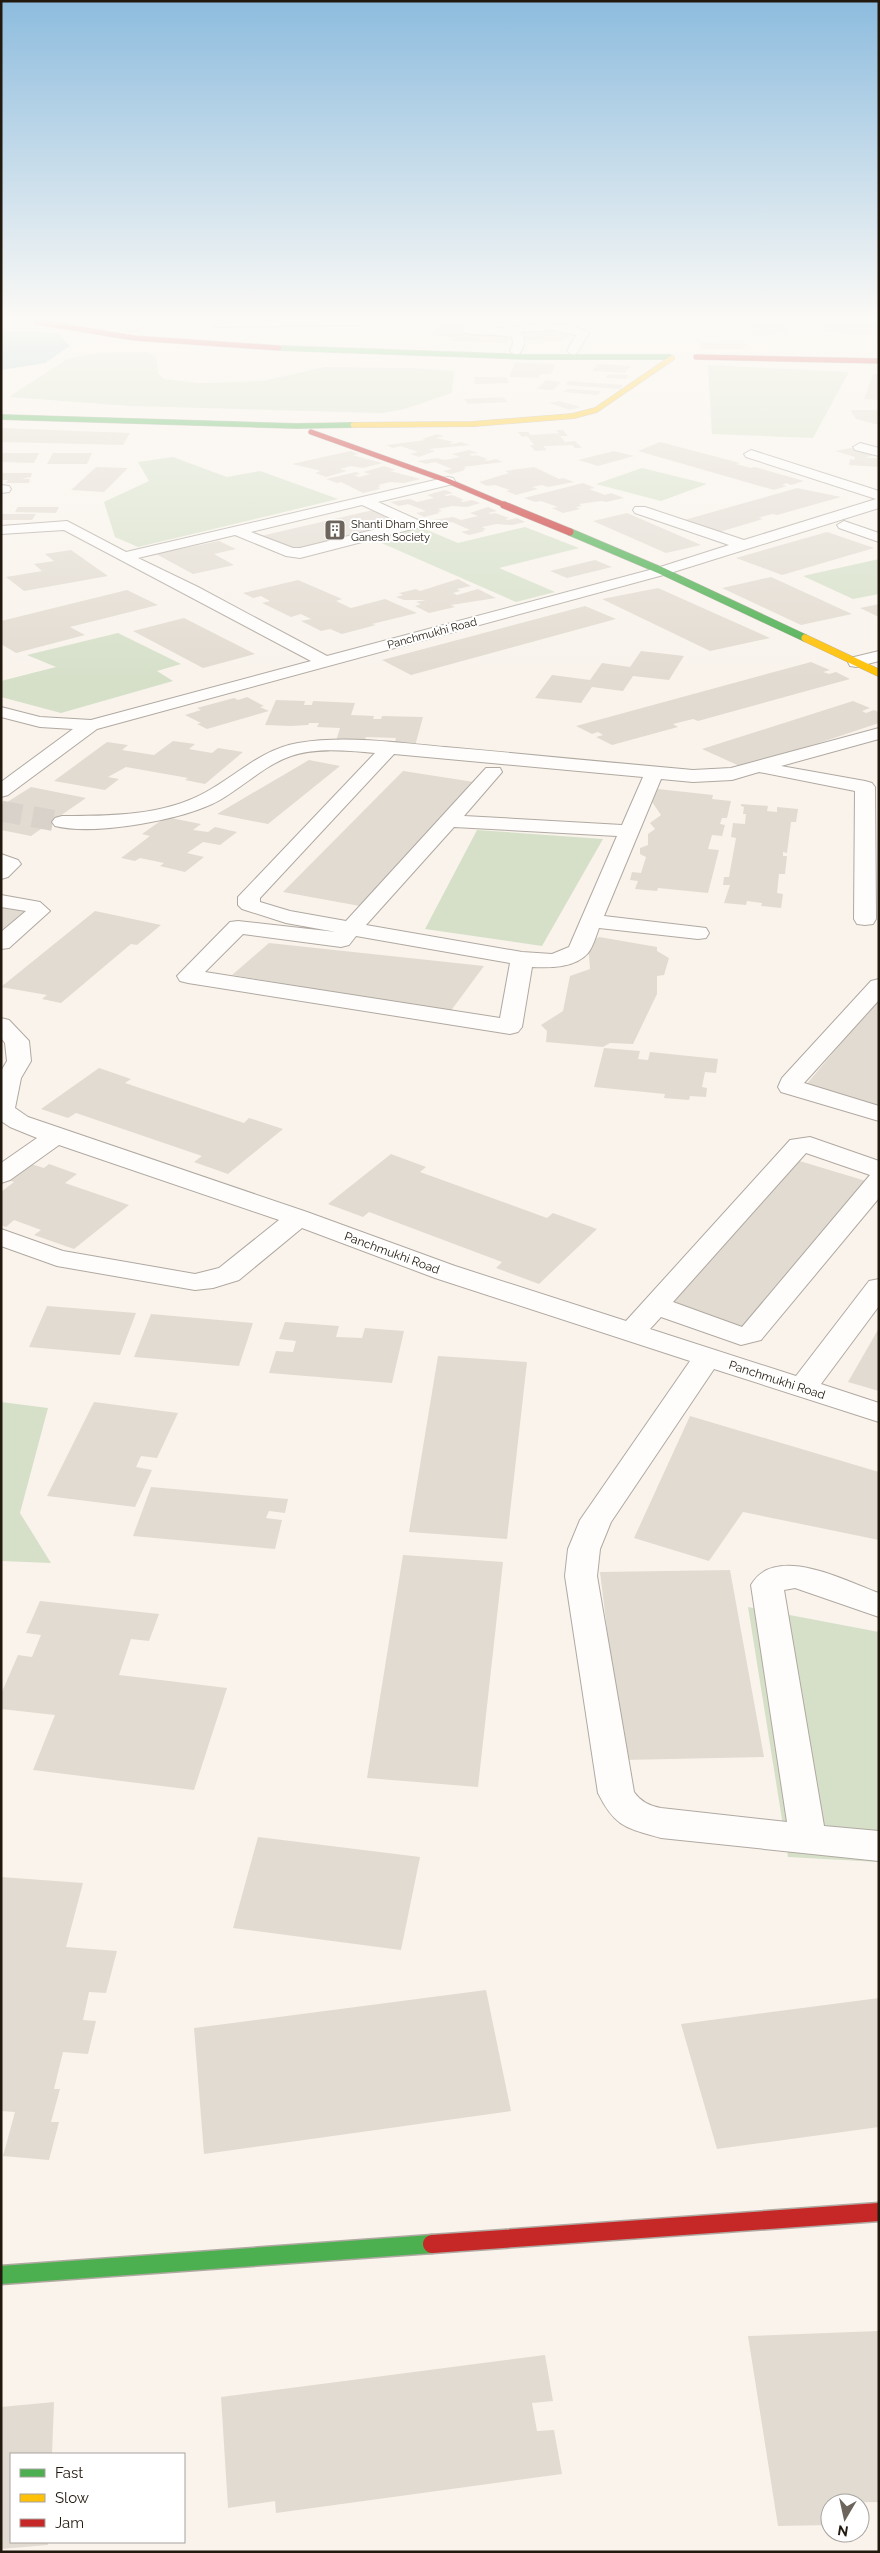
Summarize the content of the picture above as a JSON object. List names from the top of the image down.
{
  "streets": {
    "street": ["Panchmukhi Road"]
  },
  "places": {
    "building": ["Shanti Dham Shree Ganesh Society"]
  },
  "legend": ["Fast", "Slow", "Jam"],
  "north": "bottom"
}
